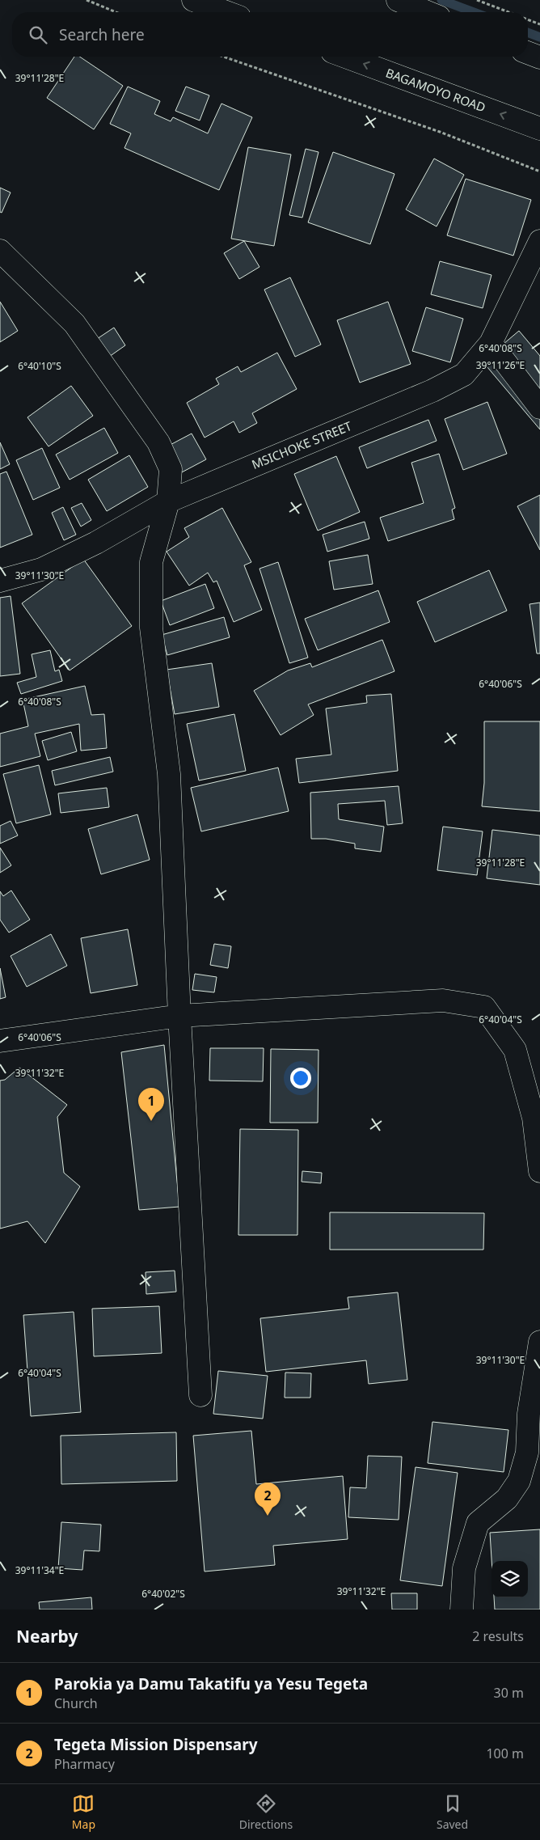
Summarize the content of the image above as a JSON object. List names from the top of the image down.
{
  "streets": {
    "main road": ["BAGAMOYO ROAD", "MSICHOKE STREET"]
  },
  "one_way": ["BAGAMOYO ROAD"],
  "page": {
    "search": "Search here",
    "pins": ["1", "2"],
    "heading": ["Nearby", "2 results"],
    "list": [
      {
        "mark": "1",
        "name": "Parokia ya Damu Takatifu ya Yesu Tegeta",
        "note": "Church",
        "value": "30 m"
      },
      {
        "mark": "2",
        "name": "Tegeta Mission Dispensary",
        "note": "Pharmacy",
        "value": "100 m"
      }
    ],
    "nav": ["Map", "Directions", "Saved"]
  },
  "coordinates": [
    "39°11'28\"E",
    "6°40'08\"S",
    "39°11'26\"E",
    "6°40'10\"S",
    "39°11'30\"E",
    "6°40'06\"S",
    "6°40'04\"S",
    "39°11'32\"E",
    "39°11'34\"E",
    "6°40'02\"S"
  ]
}
